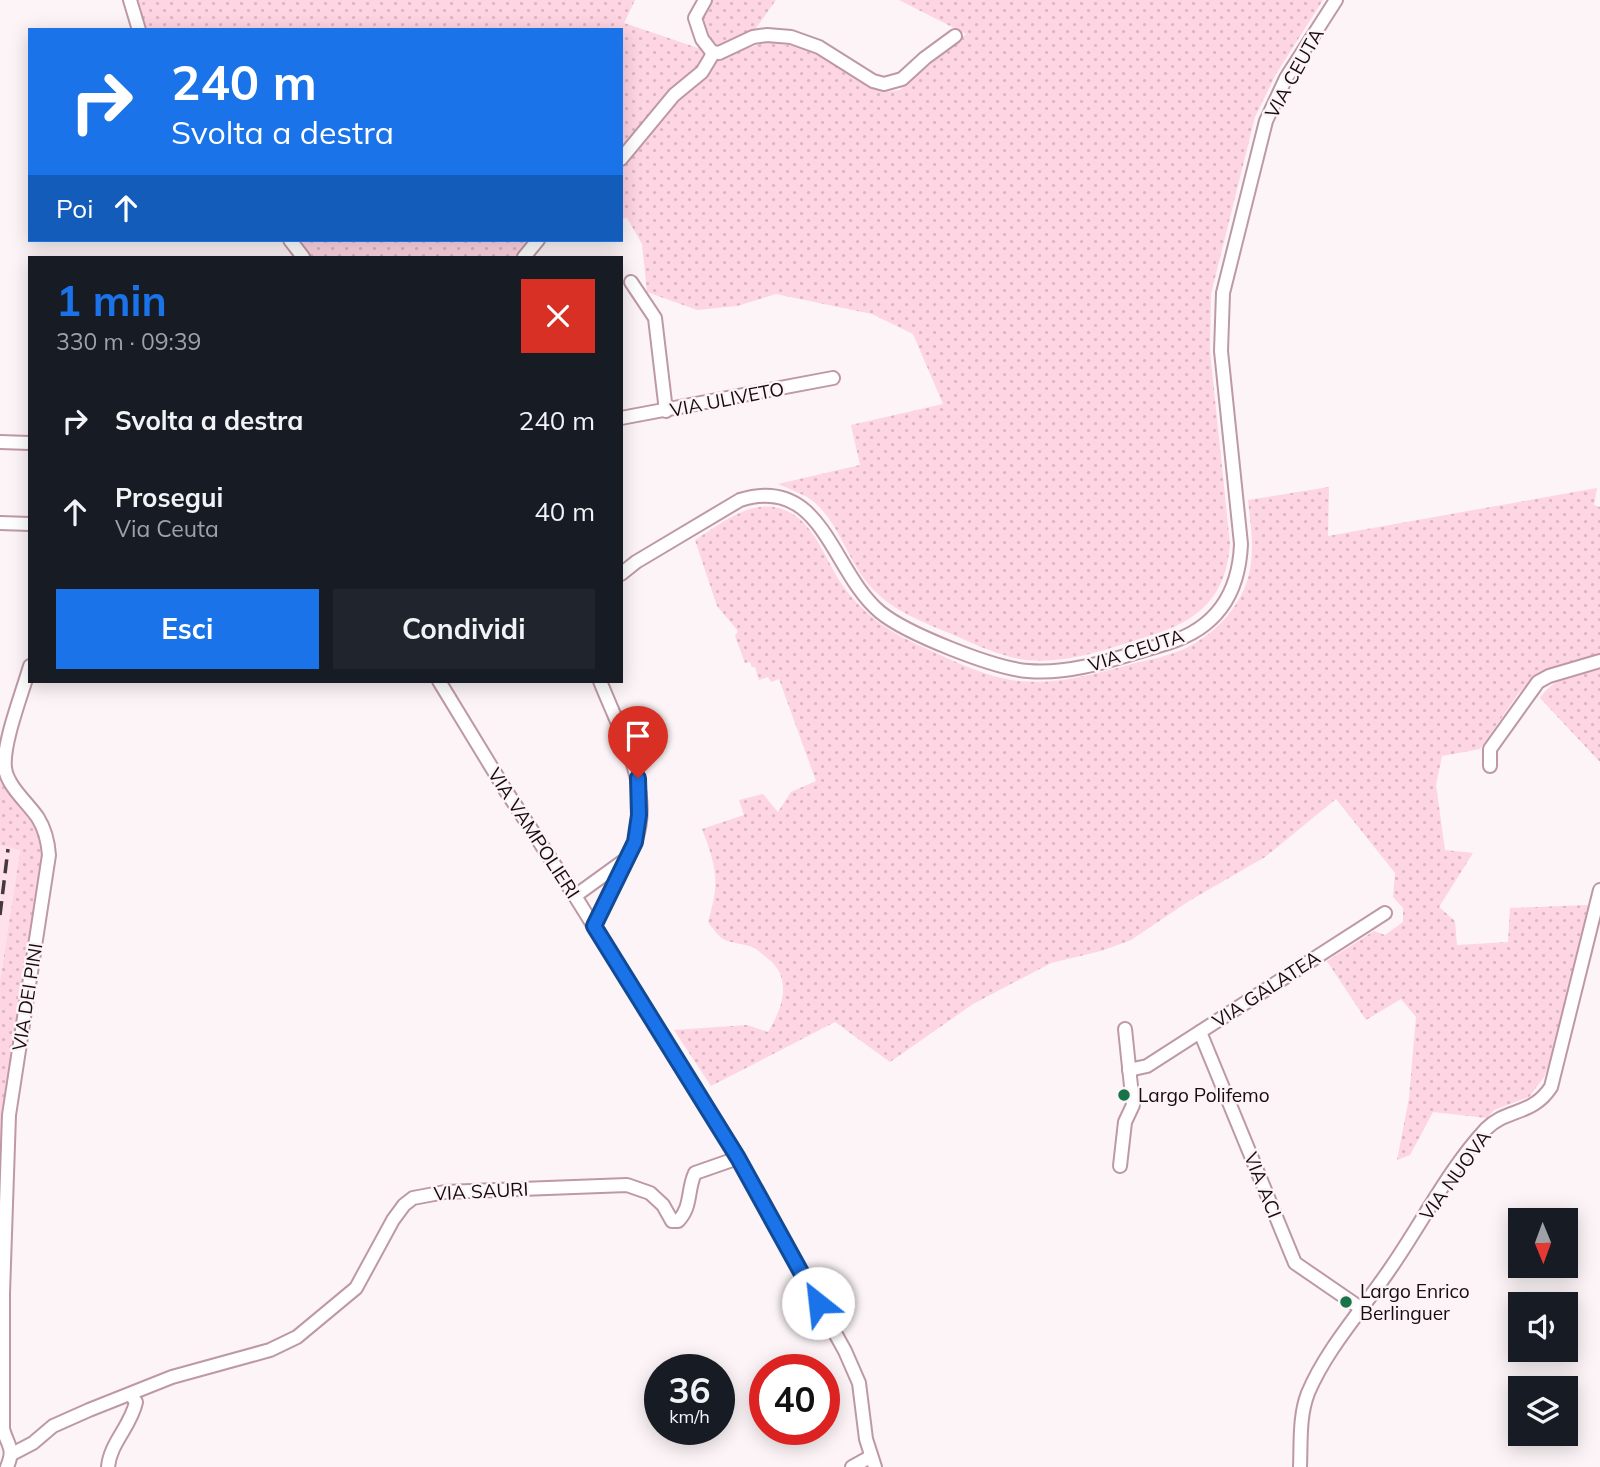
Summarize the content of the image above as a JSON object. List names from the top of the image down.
{
  "streets": {
    "street": [
      "VIA CEUTA",
      "VIA ULIVETO",
      "VIA VAMPOLIERI",
      "VIA GALATEA",
      "VIA DEI PINI",
      "VIA NUOVA",
      "VIA ACI",
      "VIA SAURI"
    ]
  },
  "crossings": [
    ["VIA VAMPOLIERI", "VIA SAURI"],
    ["VIA GALATEA", "VIA ACI"],
    ["VIA DEI PINI", "VIA SAURI"],
    ["VIA NUOVA", "VIA ACI"]
  ],
  "places": ["Largo Polifemo", "Largo Enrico Berlinguer"],
  "north": "bottom",
  "page": {
    "turn": ["240 m", "Svolta a destra"],
    "then": "Poi",
    "heading": ["1 min", "330 m · 09:39"],
    "list": [
      {
        "name": "Svolta a destra",
        "value": "240 m"
      },
      {
        "name": "Prosegui",
        "note": "Via Ceuta",
        "value": "40 m"
      }
    ],
    "buttons": ["Esci", "Condividi"],
    "speed": "36 km/h",
    "limit": "40"
  }
}
